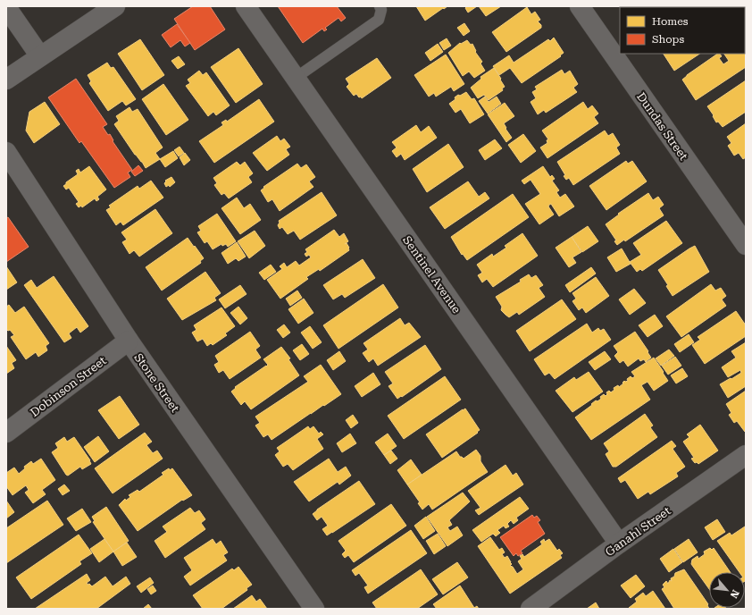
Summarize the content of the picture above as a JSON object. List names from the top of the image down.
{
  "streets": {
    "street": [
      "Dundas Street",
      "Sentinel Avenue",
      "Stone Street",
      "Dobinson Street",
      "Ganahl Street"
    ]
  },
  "crossings": [
    ["Sentinel Avenue", "Ganahl Street"],
    ["Stone Street", "Dobinson Street"]
  ],
  "legend": ["Homes", "Shops"],
  "north": "bottom right"
}
